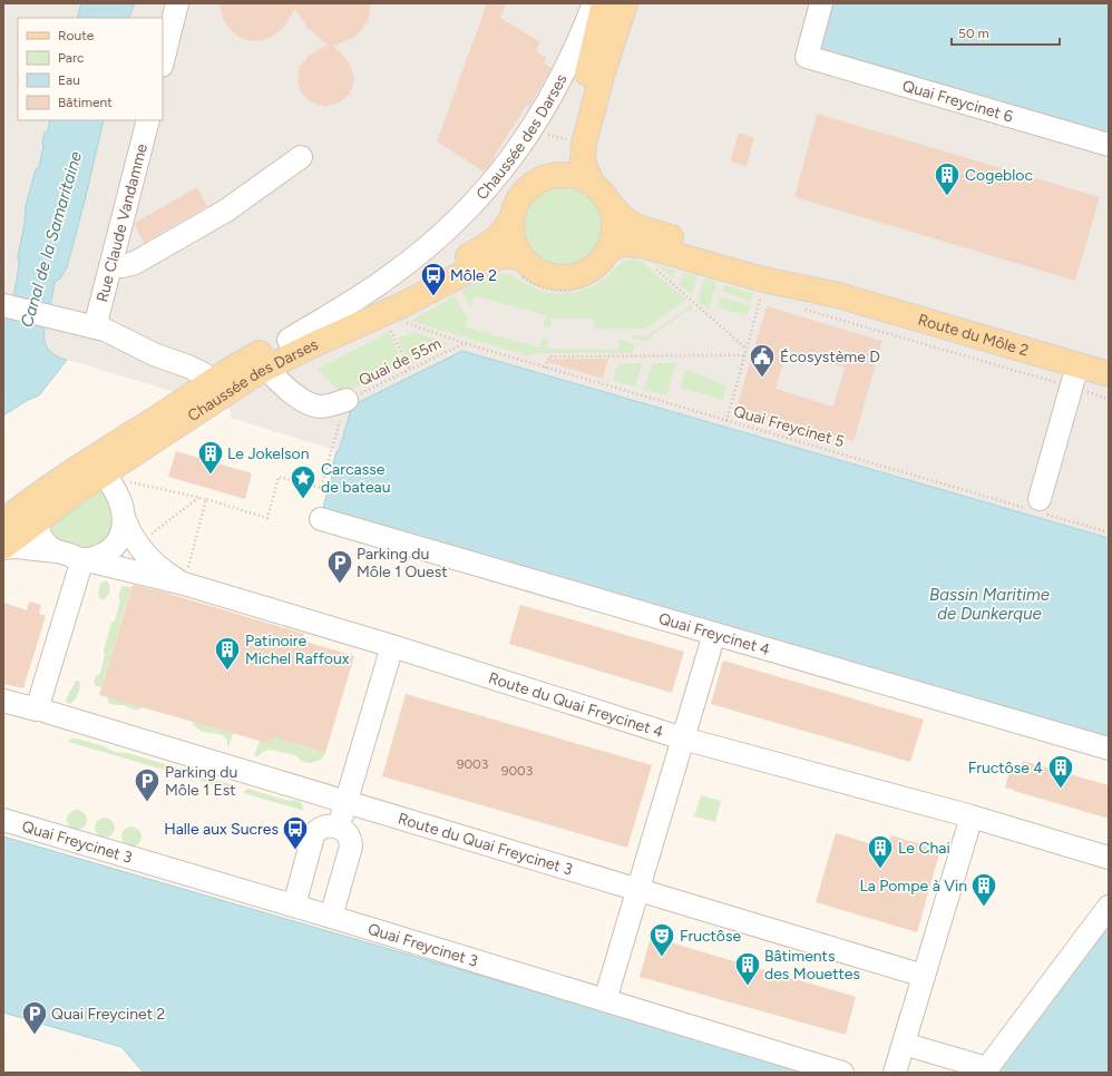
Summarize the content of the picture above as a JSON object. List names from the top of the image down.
{
  "streets": {
    "main road": ["Chaussée des Darses", "Route du Môle 2"],
    "street": [
      "Quai Freycinet 6",
      "Rue Claude Vandamme",
      "Quai Freycinet 4",
      "Route du Quai Freycinet 4",
      "Quai Freycinet 3",
      "Route du Quai Freycinet 3"
    ],
    "path": ["Quai de 55m", "Quai Freycinet 5"]
  },
  "crossings": [
    ["Chaussée des Darses", "Route du Môle 2"],
    ["Chaussée des Darses", "Route du Quai Freycinet 4"],
    ["Quai de 55m", "Quai Freycinet 5"]
  ],
  "water": ["Canal de la Samaritaine", "Bassin Maritime de Dunkerque"],
  "places": {
    "building": [
      "Cogebloc",
      "Le Jokelson",
      "Patinoire Michel Raffoux",
      "Fructôse 4",
      "Le Chai",
      "La Pompe à Vin",
      "Bâtiments des Mouettes"
    ],
    "bus stop": ["Môle 2", "Halle aux Sucres"],
    "public building": ["Écosystème D"],
    "place": ["Carcasse de bateau"],
    "parking": ["Parking du Môle 1 Ouest", "Parking du Môle 1 Est", "Quai Freycinet 2"],
    "theatre": ["Fructôse"]
  },
  "house_numbers": ["9003", "9003"],
  "legend": [
    "Route",
    "Parc",
    "Eau",
    "Bâtiment"
  ],
  "scale_bar": "50 m"
}
